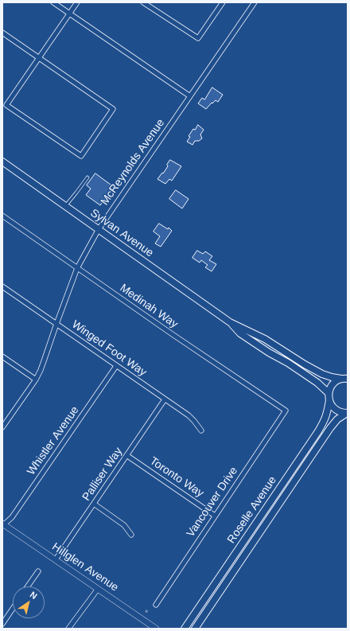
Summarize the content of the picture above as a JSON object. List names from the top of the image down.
{
  "streets": {
    "main road": ["Sylvan Avenue", "Roselle Avenue"],
    "street": [
      "McReynolds Avenue",
      "Medinah Way",
      "Winged Foot Way",
      "Whistler Avenue",
      "Palliser Way",
      "Toronto Way",
      "Vancouver Drive",
      "Hillglen Avenue"
    ]
  },
  "crossings": [
    ["McReynolds Avenue", "Sylvan Avenue"],
    ["McReynolds Avenue", "Medinah Way"],
    ["McReynolds Avenue", "Winged Foot Way"],
    ["Sylvan Avenue", "Roselle Avenue"],
    ["Medinah Way", "Vancouver Drive"],
    ["Winged Foot Way", "Whistler Avenue"],
    ["Winged Foot Way", "Palliser Way"],
    ["Whistler Avenue", "Hillglen Avenue"],
    ["Palliser Way", "Toronto Way"],
    ["Palliser Way", "Hillglen Avenue"],
    ["Toronto Way", "Vancouver Drive"]
  ],
  "north": "top right"
}
